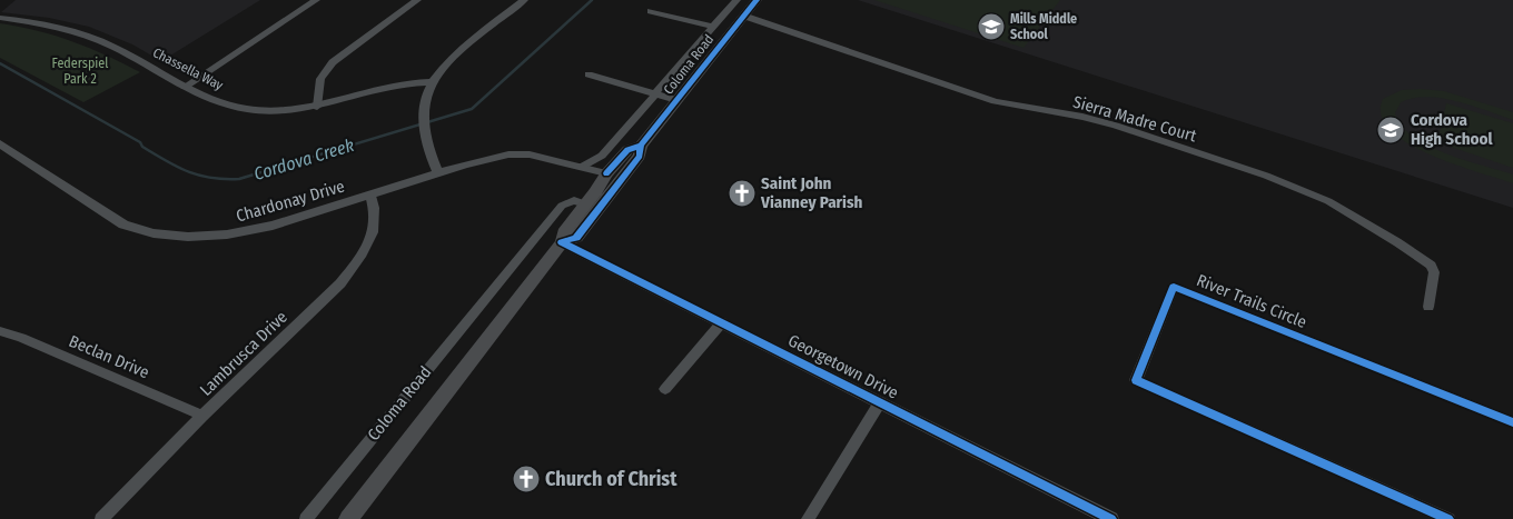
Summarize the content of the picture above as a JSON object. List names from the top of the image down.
{
  "streets": {
    "main road": ["Coloma Road"],
    "street": [
      "Chassella Way",
      "Sierra Madre Court",
      "Chardonay Drive",
      "River Trails Circle",
      "Lambrusca Drive",
      "Beclan Drive",
      "Georgetown Drive"
    ]
  },
  "crossings": [
    ["Coloma Road", "Sierra Madre Court"],
    ["Coloma Road", "Chardonay Drive"],
    ["Coloma Road", "Georgetown Drive"],
    ["Chardonay Drive", "Lambrusca Drive"],
    ["Lambrusca Drive", "Beclan Drive"]
  ],
  "water": ["Cordova Creek"],
  "parks": ["Federspiel Park 2"],
  "places": {
    "school or university": ["Mills Middle School", "Cordova High School"],
    "church": ["Saint John Vianney Parish", "Church of Christ"]
  }
}
